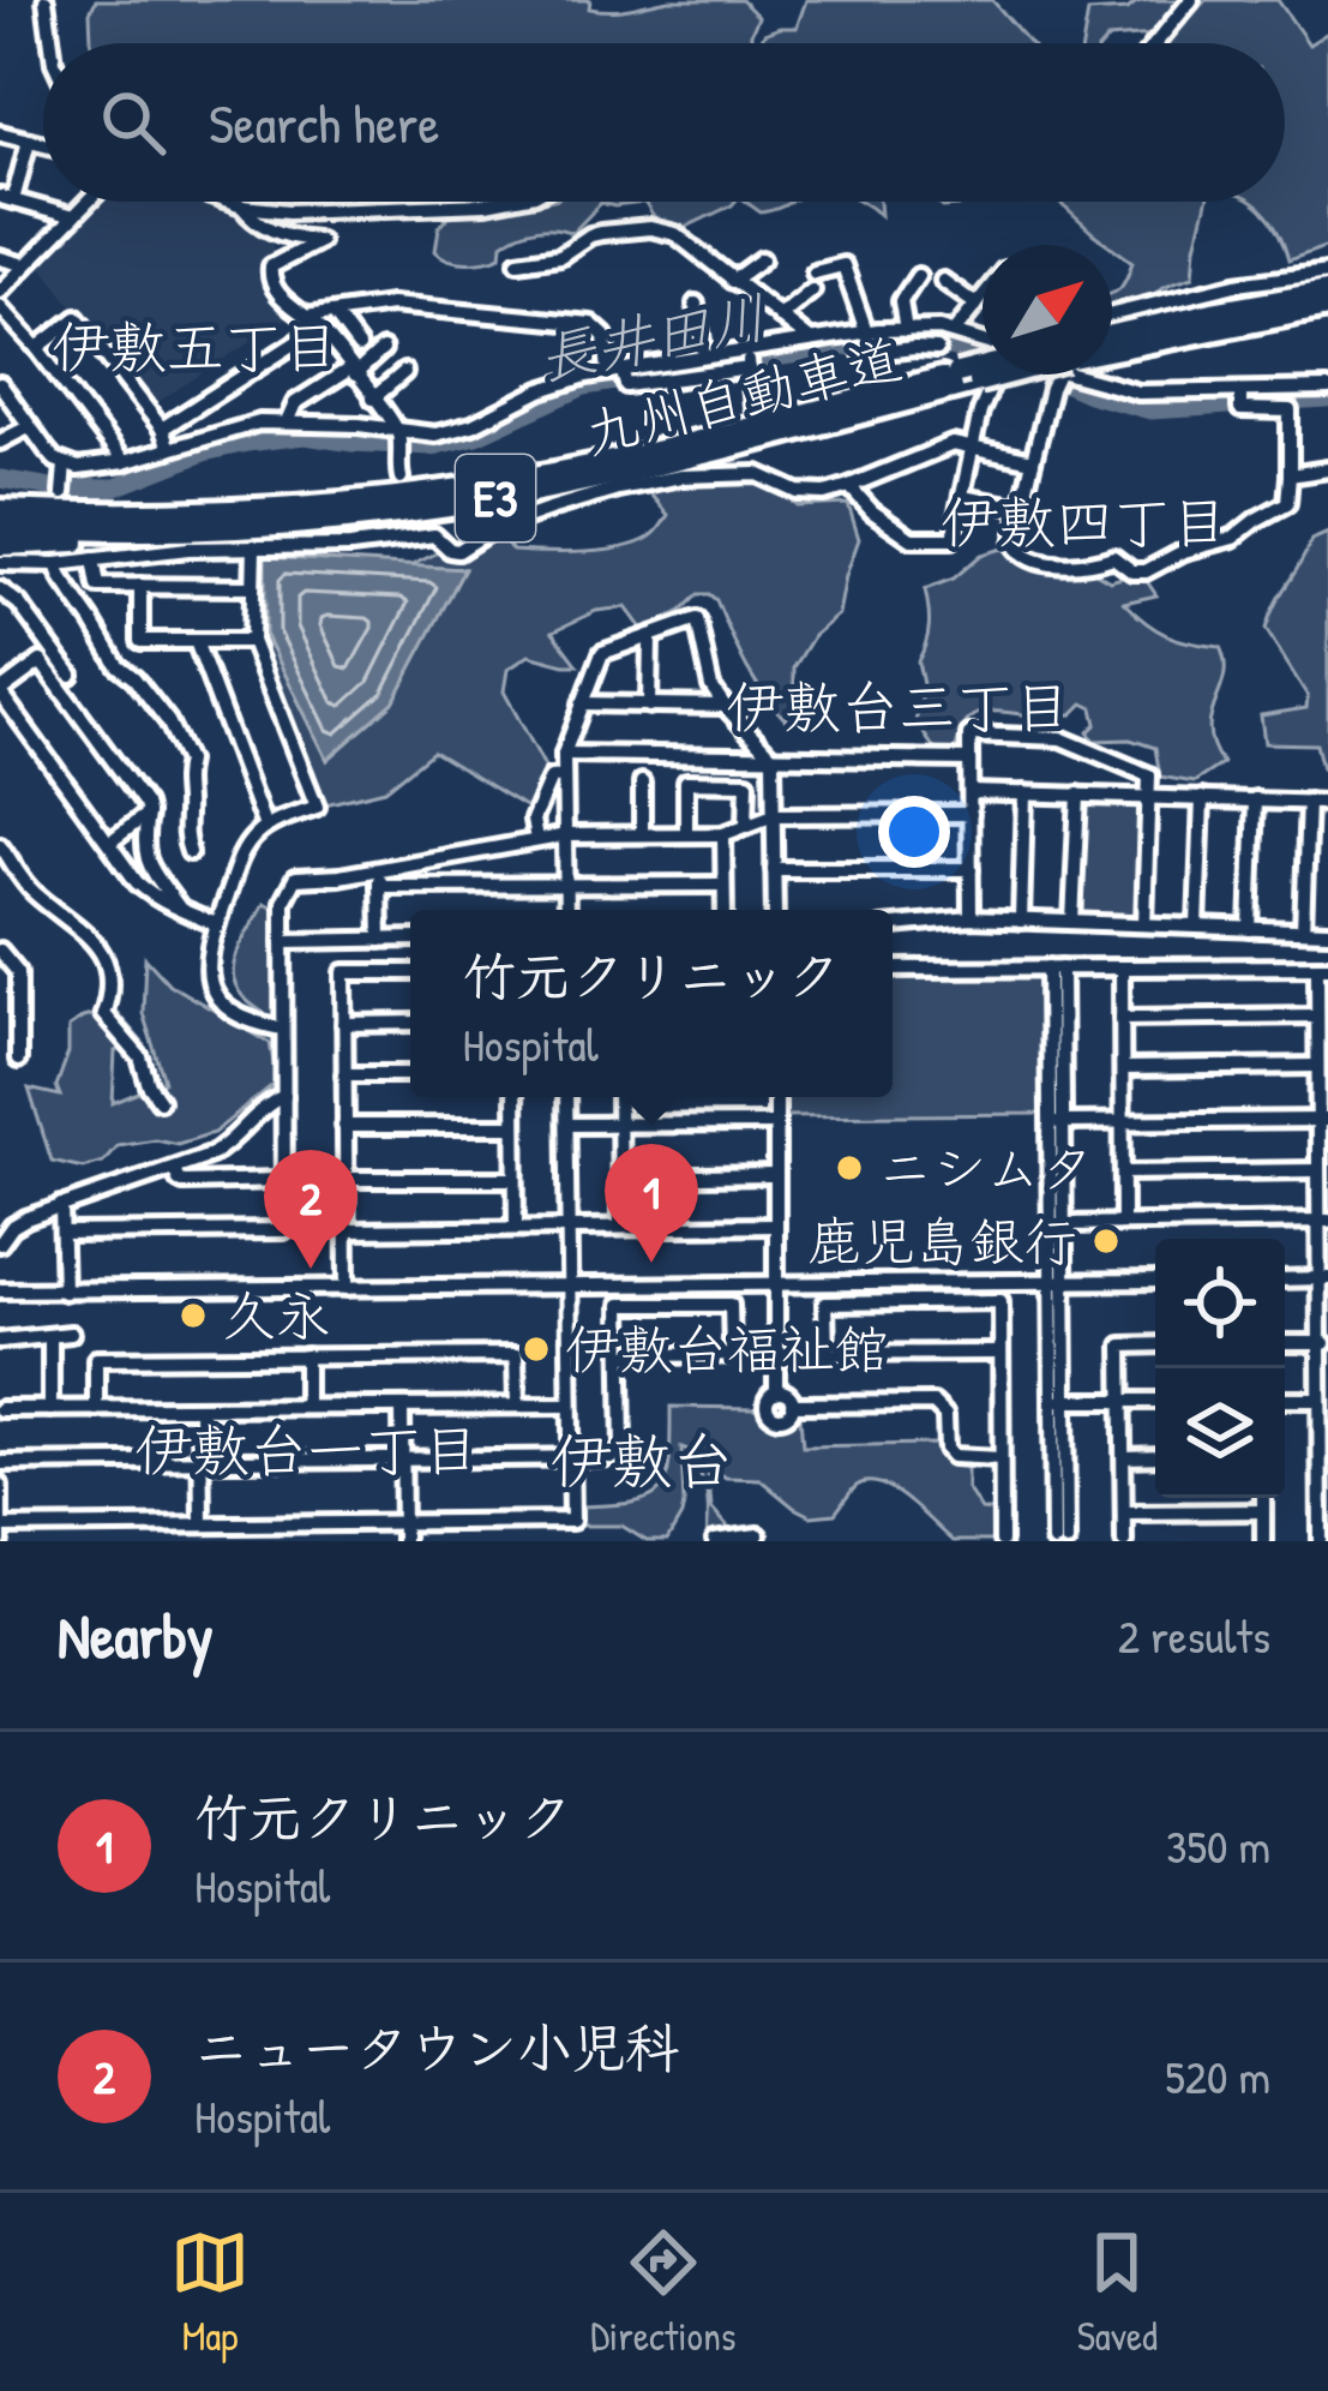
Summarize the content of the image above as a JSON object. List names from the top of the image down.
{
  "streets": {
    "highway": ["九州自動車道", "E3"]
  },
  "districts": [
    "伊敷五丁目",
    "伊敷四丁目",
    "伊敷台三丁目",
    "伊敷台一丁目",
    "伊敷台"
  ],
  "water": ["長井田川"],
  "places": [
    "ニシムタ",
    "鹿児島銀行",
    "久永",
    "伊敷台福祉館"
  ],
  "north": "top right",
  "page": {
    "search": "Search here",
    "popup": ["竹元クリニック", "Hospital"],
    "pins": ["1", "2"],
    "heading": ["Nearby", "2 results"],
    "list": [
      {
        "mark": "1",
        "name": "竹元クリニック",
        "note": "Hospital",
        "value": "350 m"
      },
      {
        "mark": "2",
        "name": "ニュータウン小児科",
        "note": "Hospital",
        "value": "520 m"
      }
    ],
    "nav": ["Map", "Directions", "Saved"]
  }
}
